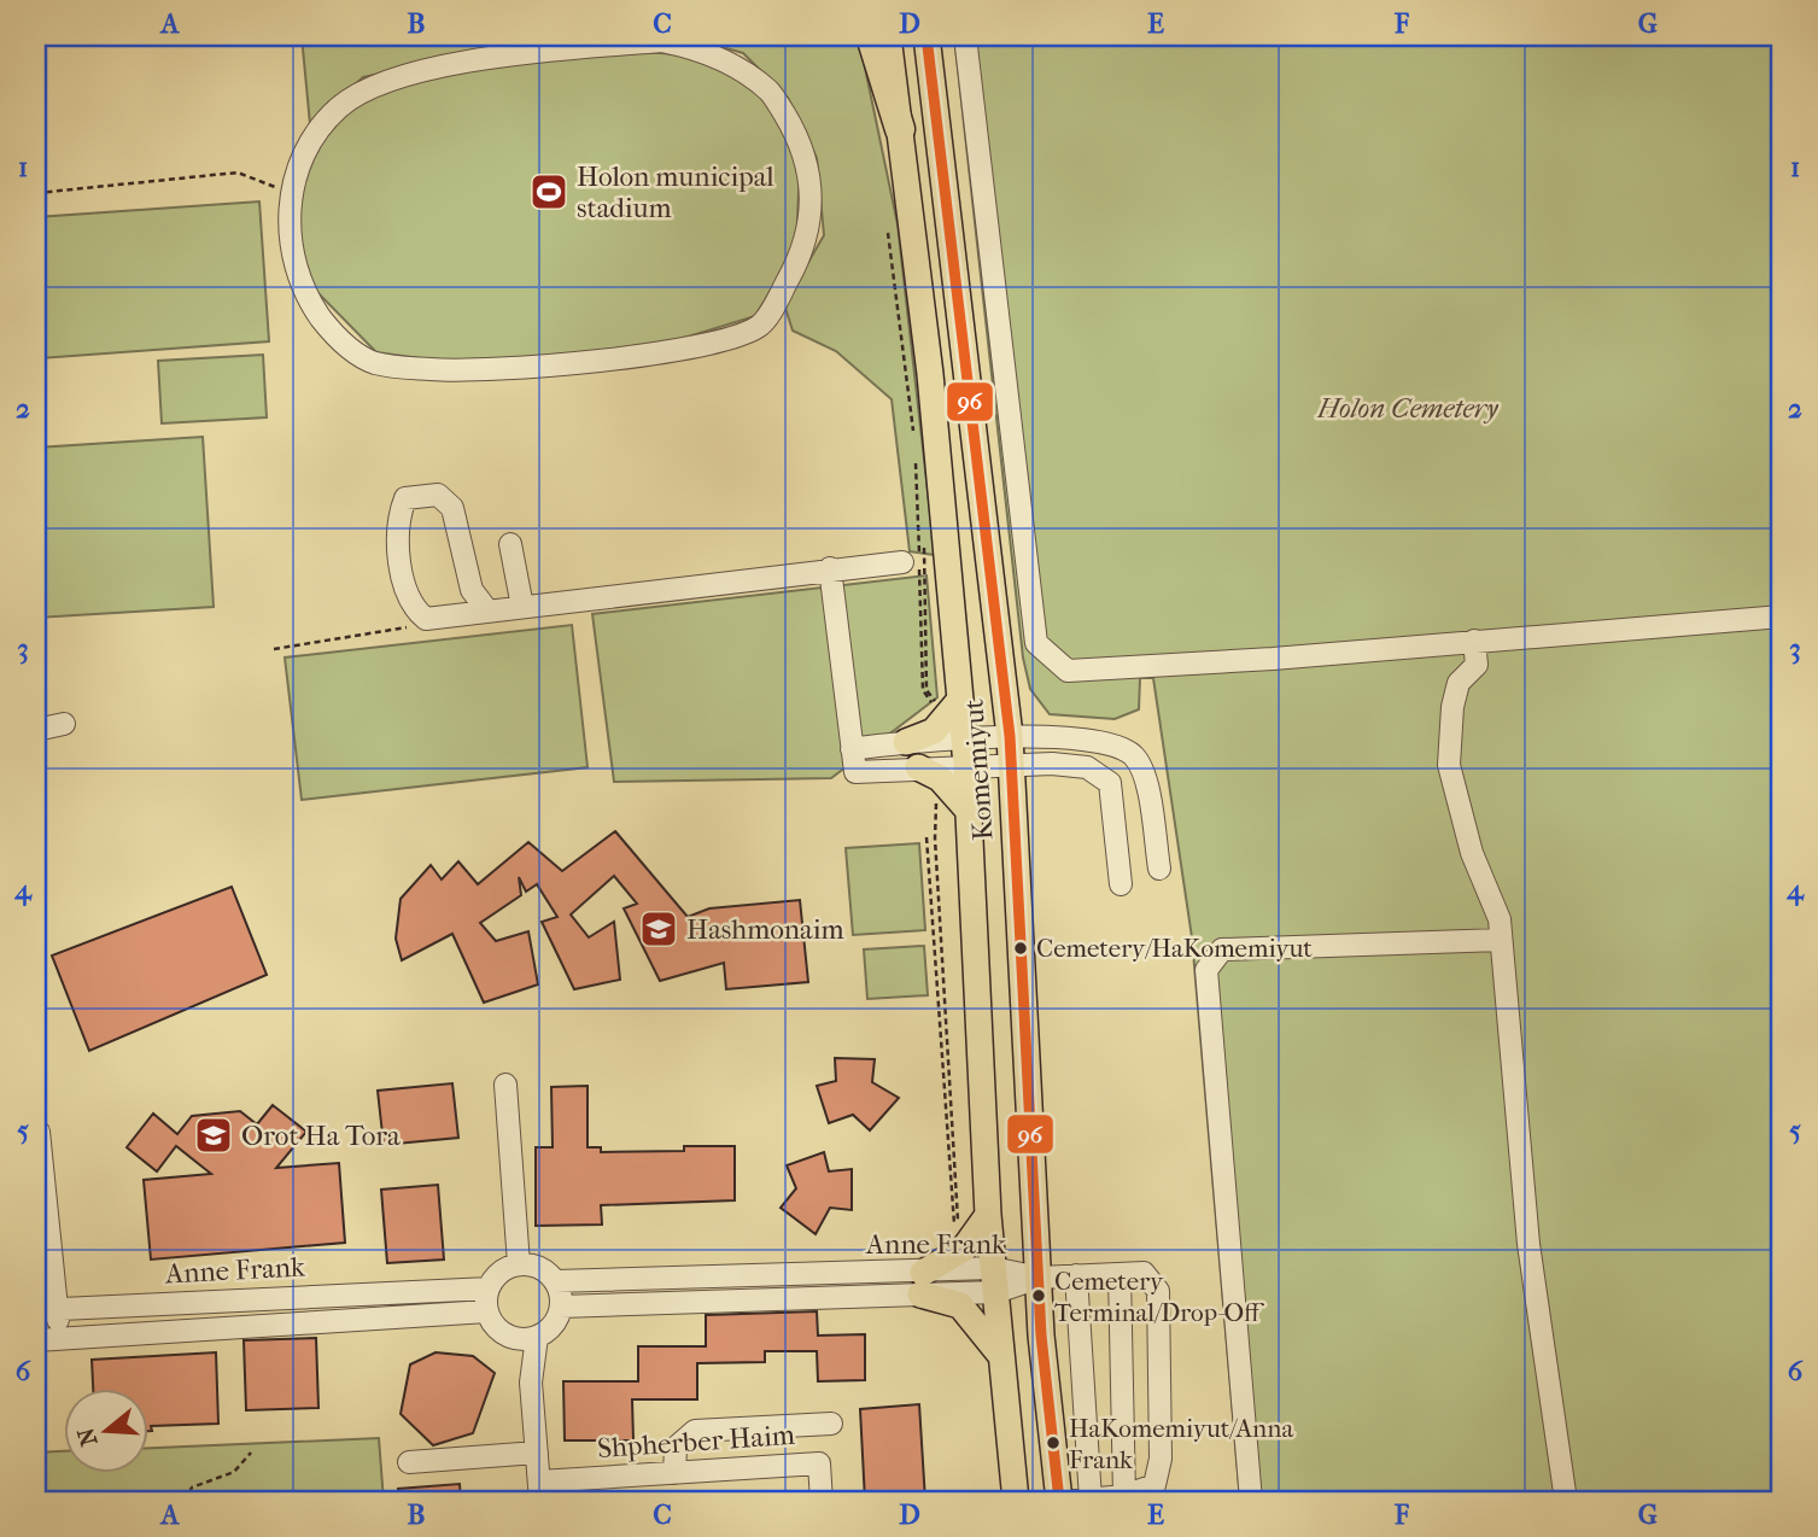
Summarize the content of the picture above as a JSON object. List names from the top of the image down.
{
  "streets": {
    "main road": ["Komemiyut"],
    "street": ["Anne Frank", "Shpherber Haim"]
  },
  "crossings": [
    ["Komemiyut", "Anne Frank"]
  ],
  "parks": ["Holon Cemetery"],
  "places": {
    "sports": ["Holon municipal stadium"],
    "school or university": ["Hashmonaim", "Orot Ha Tora"],
    "other": ["Cemetery/HaKomemiyut", "Cemetery Terminal/Drop-Off", "HaKomemiyut/Anna Frank"]
  },
  "lines": ["transit line 96"],
  "north": "left",
  "grid": {
    "columns": [
      "A",
      "B",
      "C",
      "D",
      "E",
      "F",
      "G"
    ],
    "rows": [
      "1",
      "2",
      "3",
      "4",
      "5",
      "6"
    ]
  }
}
